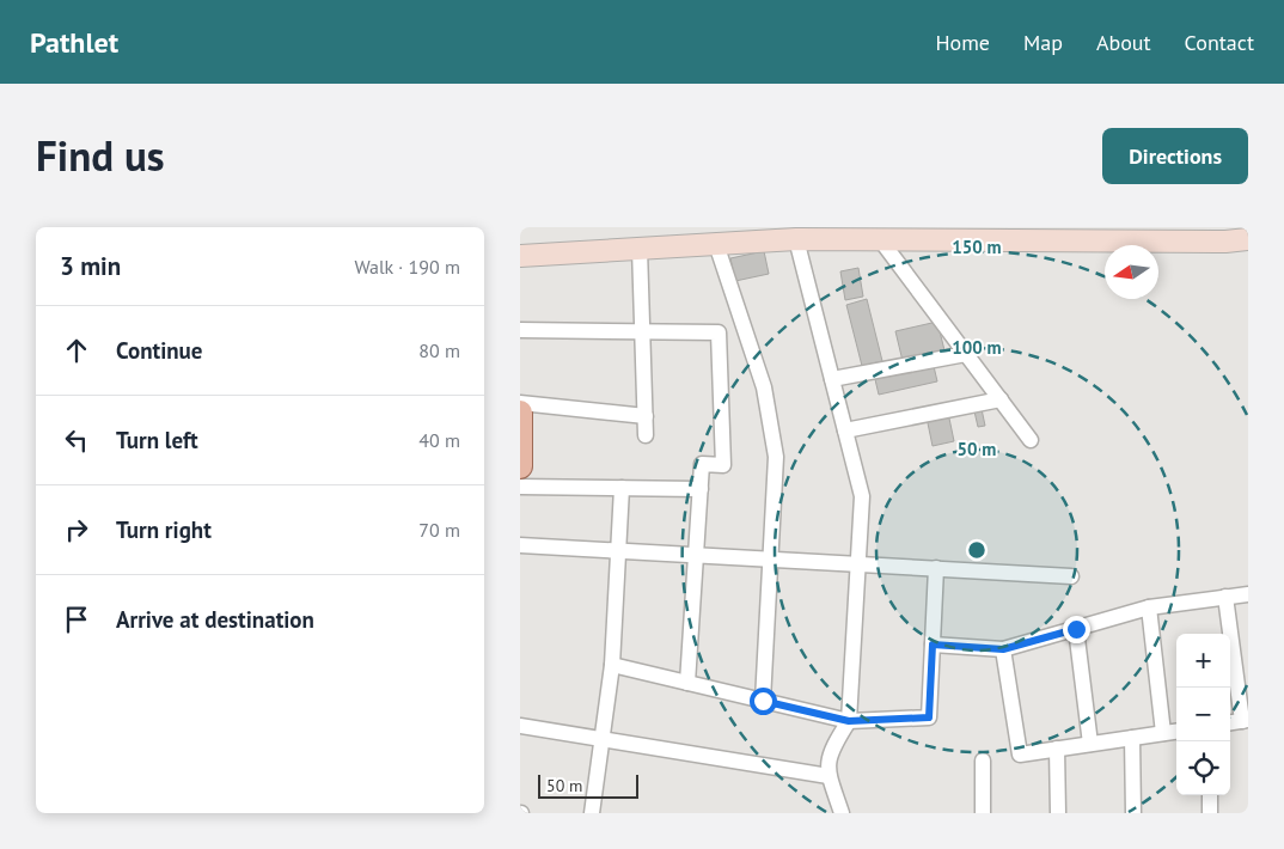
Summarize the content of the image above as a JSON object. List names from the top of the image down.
{
  "scale_bar": "50 m",
  "north": "left",
  "page": {
    "header": "Pathlet",
    "nav": [
      "Home",
      "Map",
      "About",
      "Contact"
    ],
    "title": "Find us",
    "buttons": "Directions",
    "heading": ["3 min", "Walk · 190 m"],
    "list": [
      ["Continue", "80 m"],
      ["Turn left", "40 m"],
      ["Turn right", "70 m"],
      "Arrive at destination"
    ],
    "map_buttons": ["+", "−"],
    "scale": "50 m"
  },
  "rings": ["150 m", "100 m", "50 m"]
}
